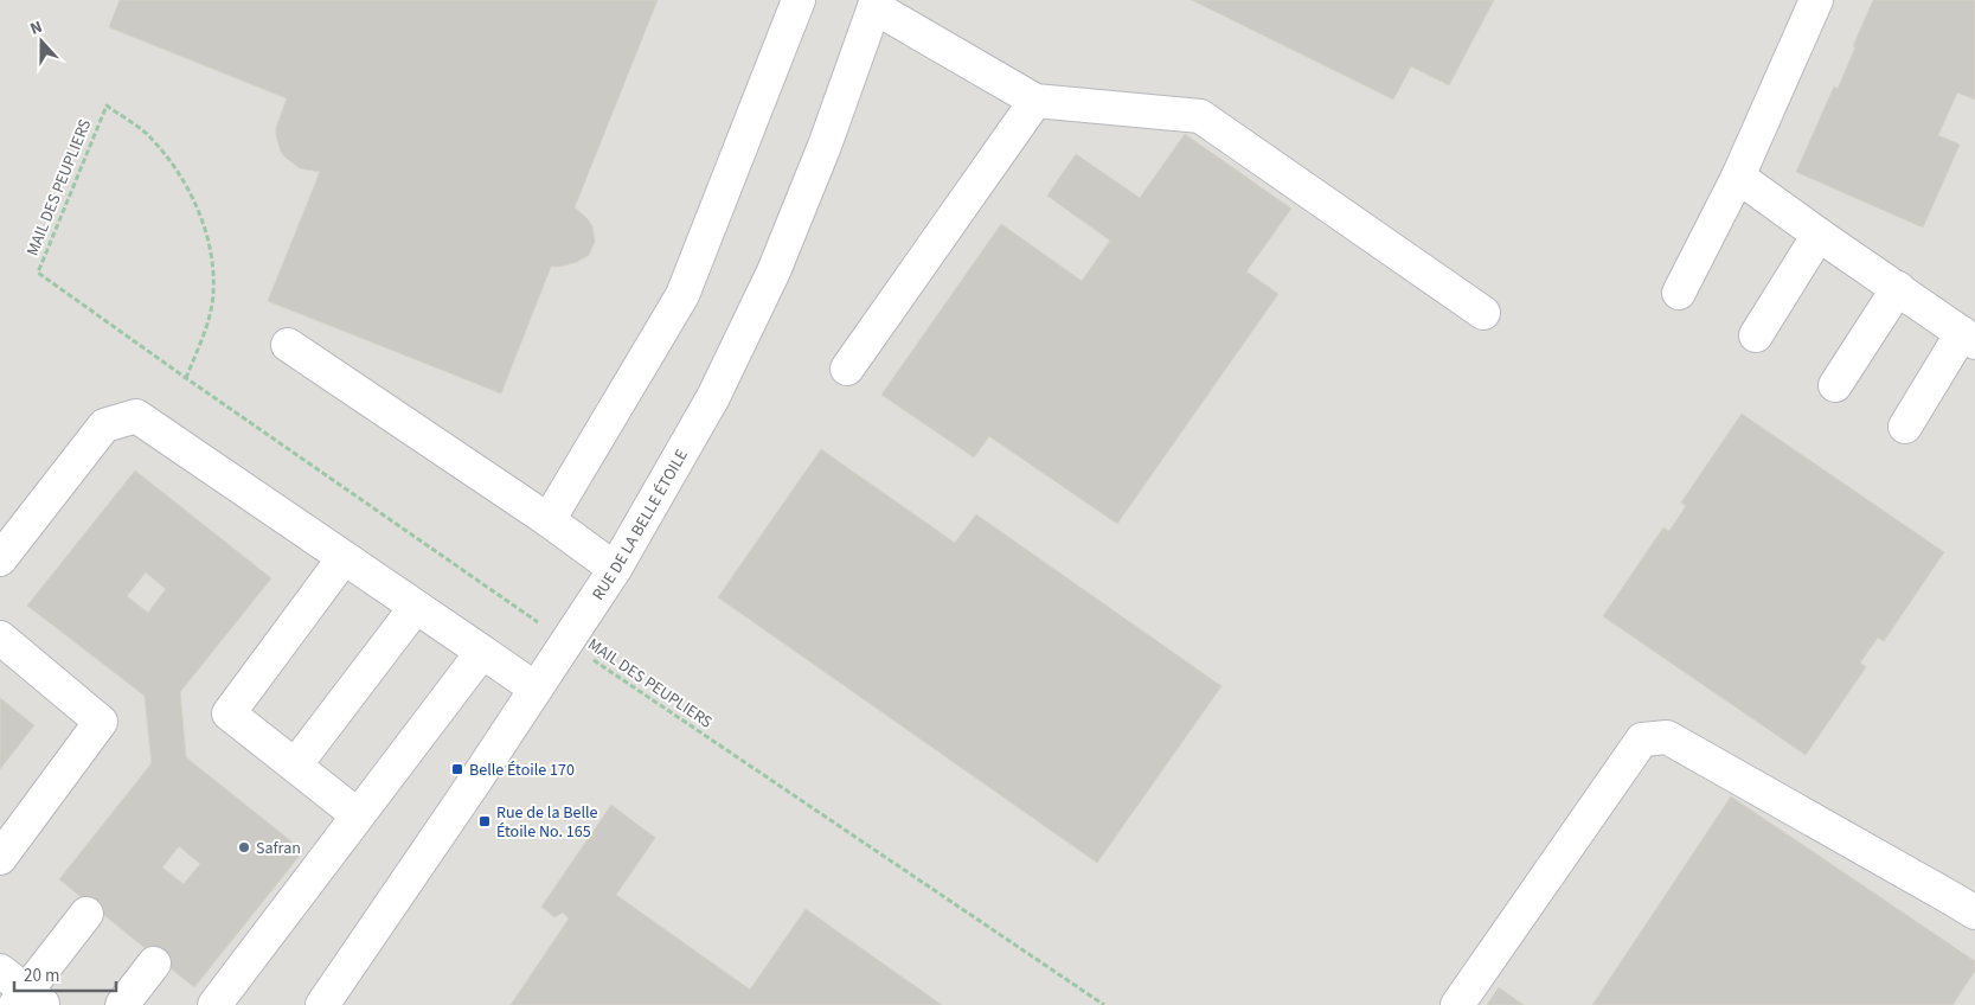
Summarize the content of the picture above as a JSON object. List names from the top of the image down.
{
  "streets": {
    "street": ["RUE DE LA BELLE ÉTOILE"],
    "path": ["MAIL DES PEUPLIERS"]
  },
  "crossings": [
    ["MAIL DES PEUPLIERS", "RUE DE LA BELLE ÉTOILE"]
  ],
  "places": {
    "transit": ["Belle Étoile 170", "Rue de la Belle Étoile No. 165"],
    "other": ["Safran"]
  },
  "scale_bar": "20 m",
  "north": "top"
}
